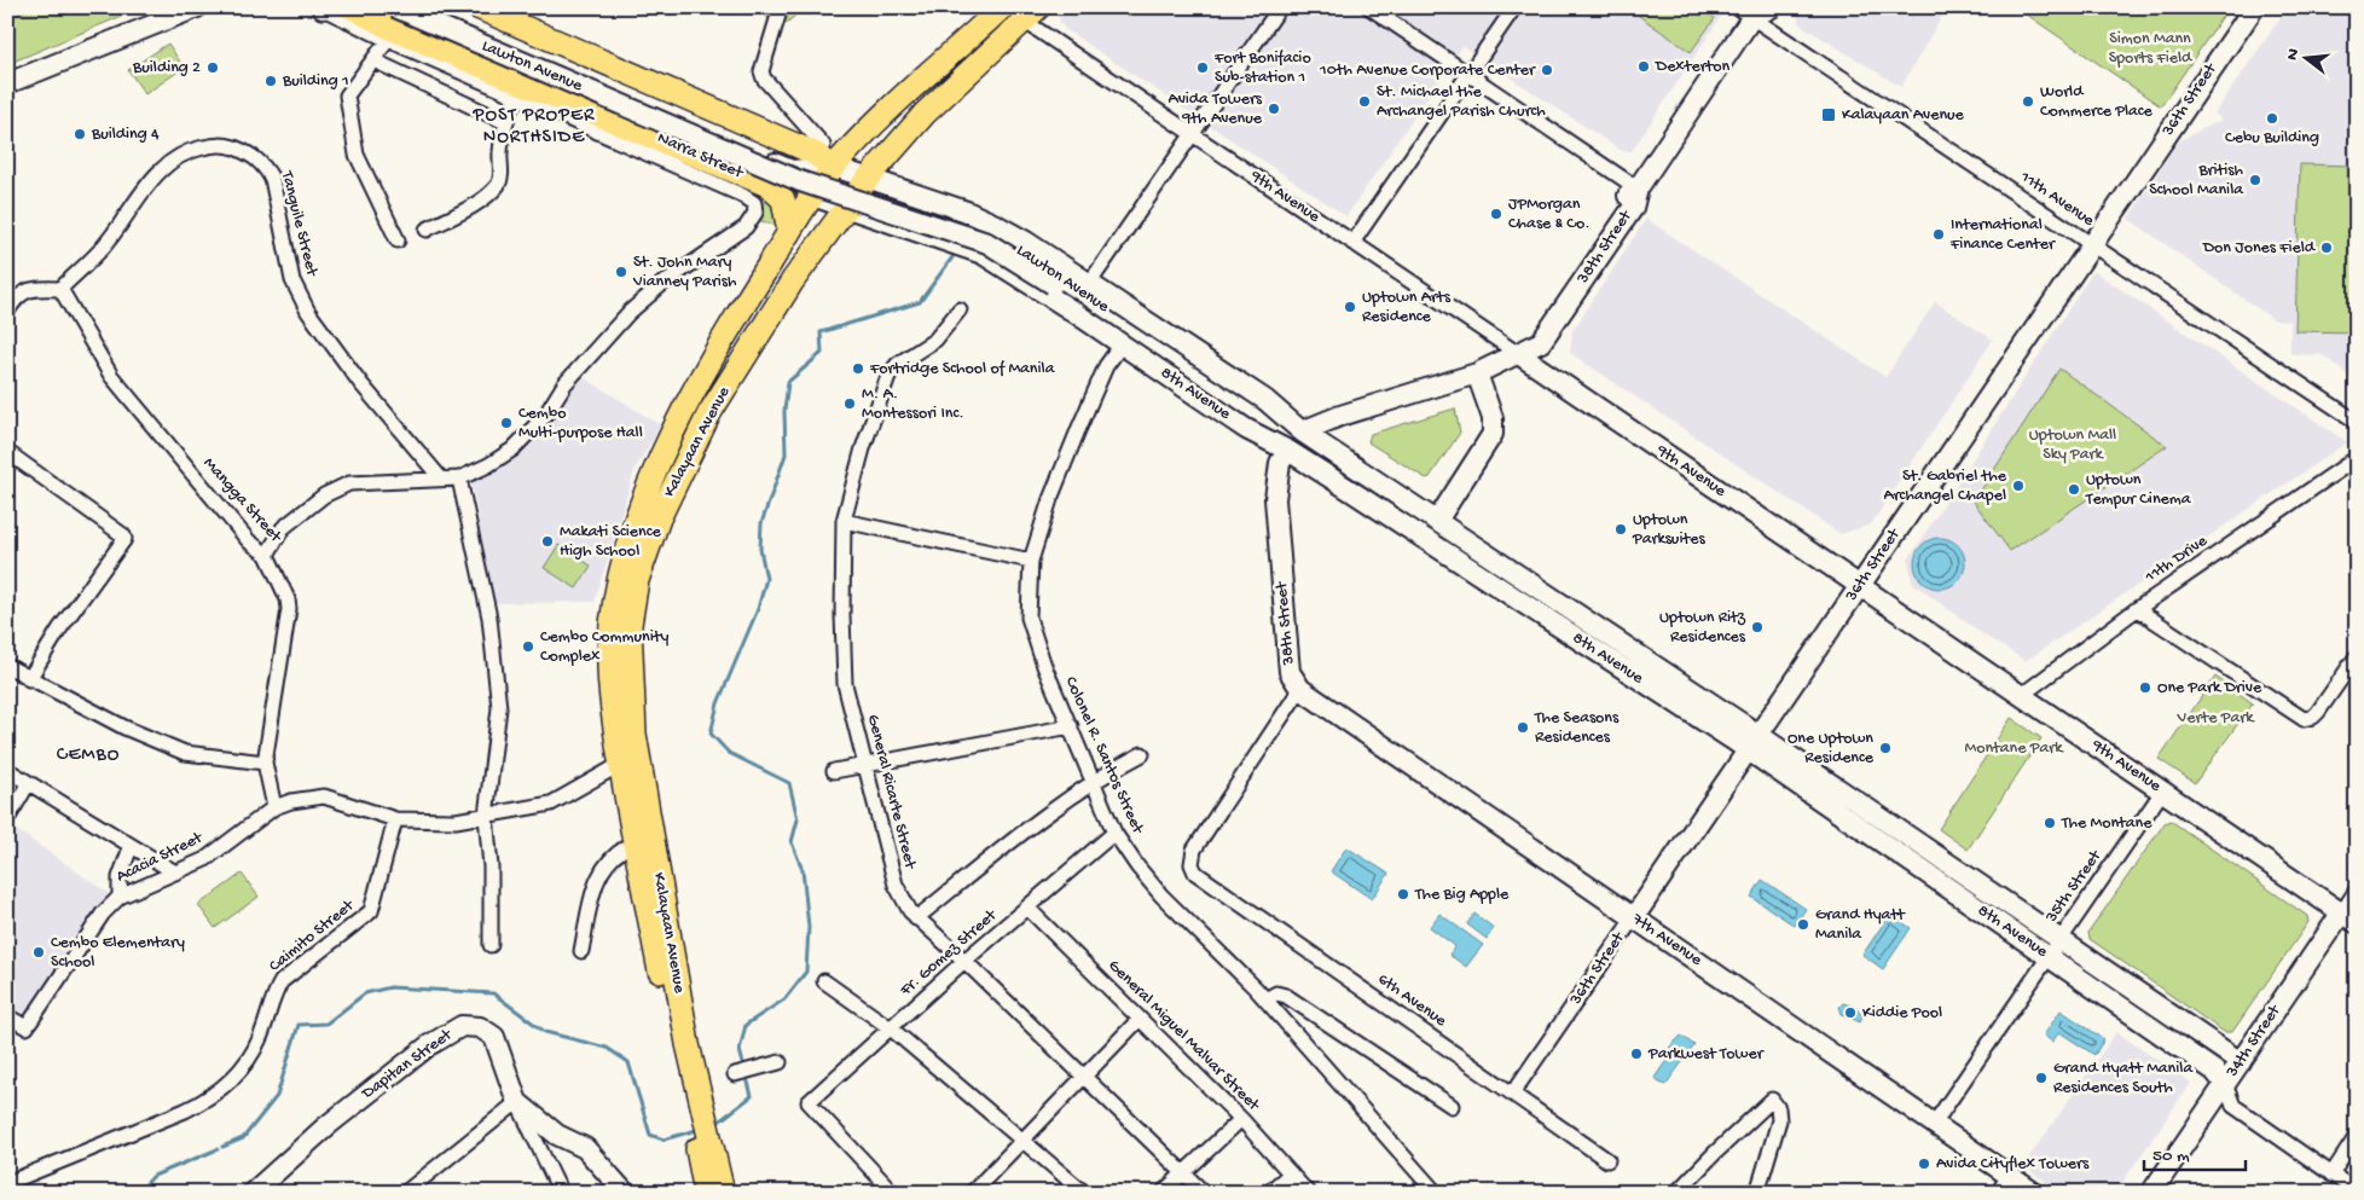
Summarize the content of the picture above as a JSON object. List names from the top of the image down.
{
  "streets": {
    "main road": ["Kalayaan Avenue"],
    "street": [
      "Lawton Avenue",
      "36th Street",
      "Narra Street",
      "9th Avenue",
      "11th Avenue",
      "Tanguile Street",
      "38th Street",
      "8th Avenue",
      "Mangga Street",
      "11th Drive",
      "Colonel R. Santos Street",
      "General Ricarte Street",
      "Acacia Street",
      "35th Street",
      "Caimito Street",
      "7th Avenue",
      "Fr. Gomez Street",
      "6th Avenue",
      "General Miguel Malvar Street",
      "34th Street",
      "Dapitan Street"
    ]
  },
  "crossings": [
    ["Lawton Avenue", "38th Street"],
    ["Lawton Avenue", "8th Avenue"],
    ["Lawton Avenue", "Kalayaan Avenue"],
    ["36th Street", "9th Avenue"],
    ["36th Street", "11th Avenue"],
    ["36th Street", "8th Avenue"],
    ["36th Street", "7th Avenue"],
    ["36th Street", "6th Avenue"],
    ["9th Avenue", "38th Street"],
    ["9th Avenue", "Kalayaan Avenue"],
    ["9th Avenue", "11th Drive"],
    ["9th Avenue", "35th Street"],
    ["9th Avenue", "34th Street"],
    ["11th Avenue", "38th Street"],
    ["Tanguile Street", "Mangga Street"],
    ["38th Street", "8th Avenue"],
    ["38th Street", "7th Avenue"],
    ["38th Street", "6th Avenue"],
    ["8th Avenue", "Kalayaan Avenue"],
    ["8th Avenue", "Colonel R. Santos Street"],
    ["8th Avenue", "35th Street"],
    ["8th Avenue", "34th Street"],
    ["Kalayaan Avenue", "Acacia Street"],
    ["Mangga Street", "Acacia Street"],
    ["Colonel R. Santos Street", "Fr. Gomez Street"],
    ["General Ricarte Street", "Fr. Gomez Street"],
    ["Acacia Street", "Caimito Street"],
    ["35th Street", "7th Avenue"],
    ["7th Avenue", "6th Avenue"],
    ["Fr. Gomez Street", "General Miguel Malvar Street"]
  ],
  "districts": ["POST PROPER NORTHSIDE", "CEMBO"],
  "parks": [
    "Simon Mann Sports Field",
    "Uptown Mall Sky Park",
    "Verte Park",
    "Montane Park"
  ],
  "places": {
    "other": [
      "Dexterton",
      "Building 2",
      "Fort Bonifacio Sub-station 1",
      "10th Avenue Corporate Center",
      "Building 1",
      "St. Michael the Archangel Parish Church",
      "World Commerce Place",
      "Avida Towers 9th Avenue",
      "Cebu Building",
      "Building 4",
      "British School Manila",
      "JPMorgan Chase & Co.",
      "International Finance Center",
      "Don Jones Field",
      "St. John Mary Vianney Parish",
      "Uptown Arts Residence",
      "Fortridge School of Manila",
      "M. A. Montessori Inc.",
      "Cembo Multi-purpose Hall",
      "St. Gabriel the Archangel Chapel",
      "Uptown Tempur Cinema",
      "Uptown Parksuites",
      "Makati Science High School",
      "Uptown Ritz Residences",
      "Cembo Community Complex",
      "One Park Drive",
      "The Seasons Residences",
      "One Uptown Residence",
      "The Montane",
      "The Big Apple",
      "Grand Hyatt Manila",
      "Cembo Elementary School",
      "Kiddie Pool",
      "Parkwest Tower",
      "Grand Hyatt Manila Residences South",
      "Avida Cityflex Towers"
    ],
    "transit": ["Kalayaan Avenue"]
  },
  "scale_bar": "50 m",
  "north": "left"
}
